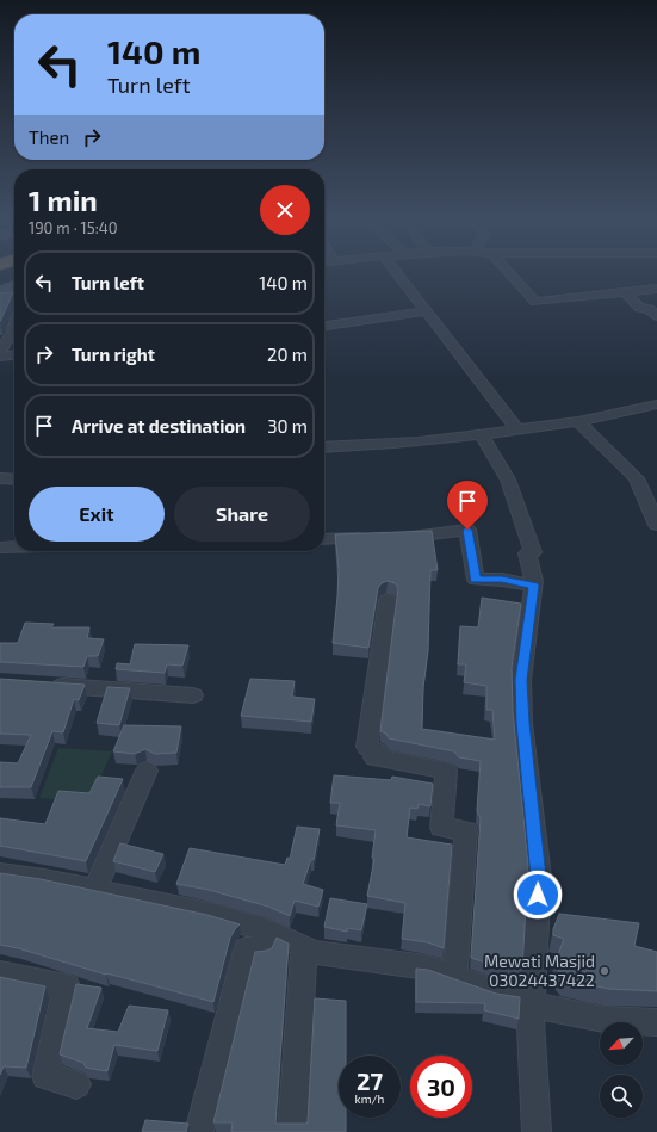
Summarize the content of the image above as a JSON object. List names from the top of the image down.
{
  "places": ["Mewati Masjid 03024437422"],
  "north": "bottom left",
  "page": {
    "turn": ["140 m", "Turn left"],
    "then": "Then",
    "heading": ["1 min", "190 m · 15:40"],
    "list": [
      {
        "name": "Turn left",
        "value": "140 m"
      },
      {
        "name": "Turn right",
        "value": "20 m"
      },
      {
        "name": "Arrive at destination",
        "value": "30 m"
      }
    ],
    "buttons": ["Exit", "Share"],
    "speed": "27 km/h",
    "limit": "30"
  }
}
